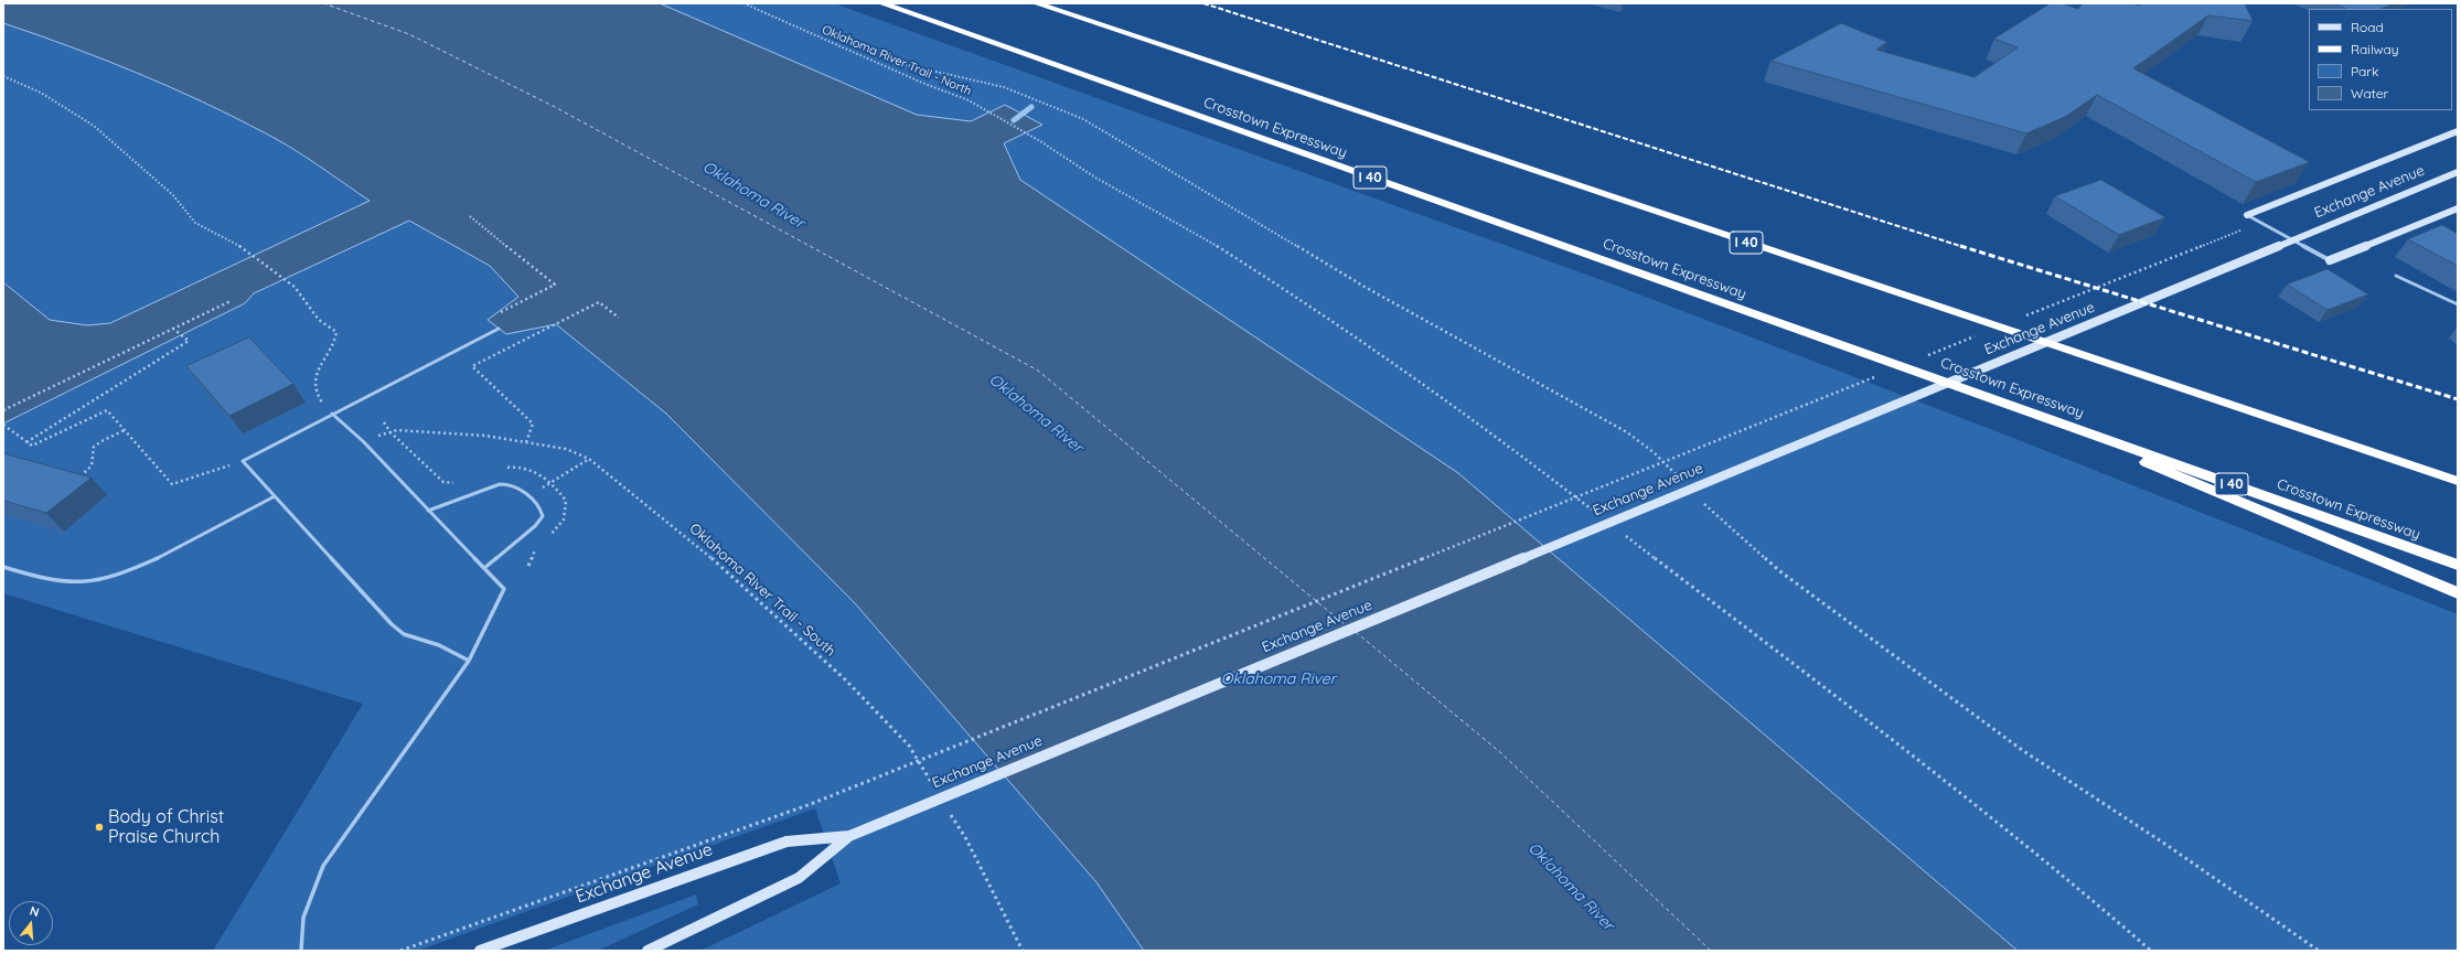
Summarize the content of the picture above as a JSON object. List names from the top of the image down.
{
  "streets": {
    "highway": ["Crosstown Expressway", "I 40"],
    "main road": ["Exchange Avenue"],
    "path": ["Oklahoma River Trail - North", "Oklahoma River Trail - South"]
  },
  "water": ["Oklahoma River"],
  "places": ["Body of Christ Praise Church"],
  "legend": [
    "Road",
    "Railway",
    "Park",
    "Water"
  ],
  "north": "top"
}
